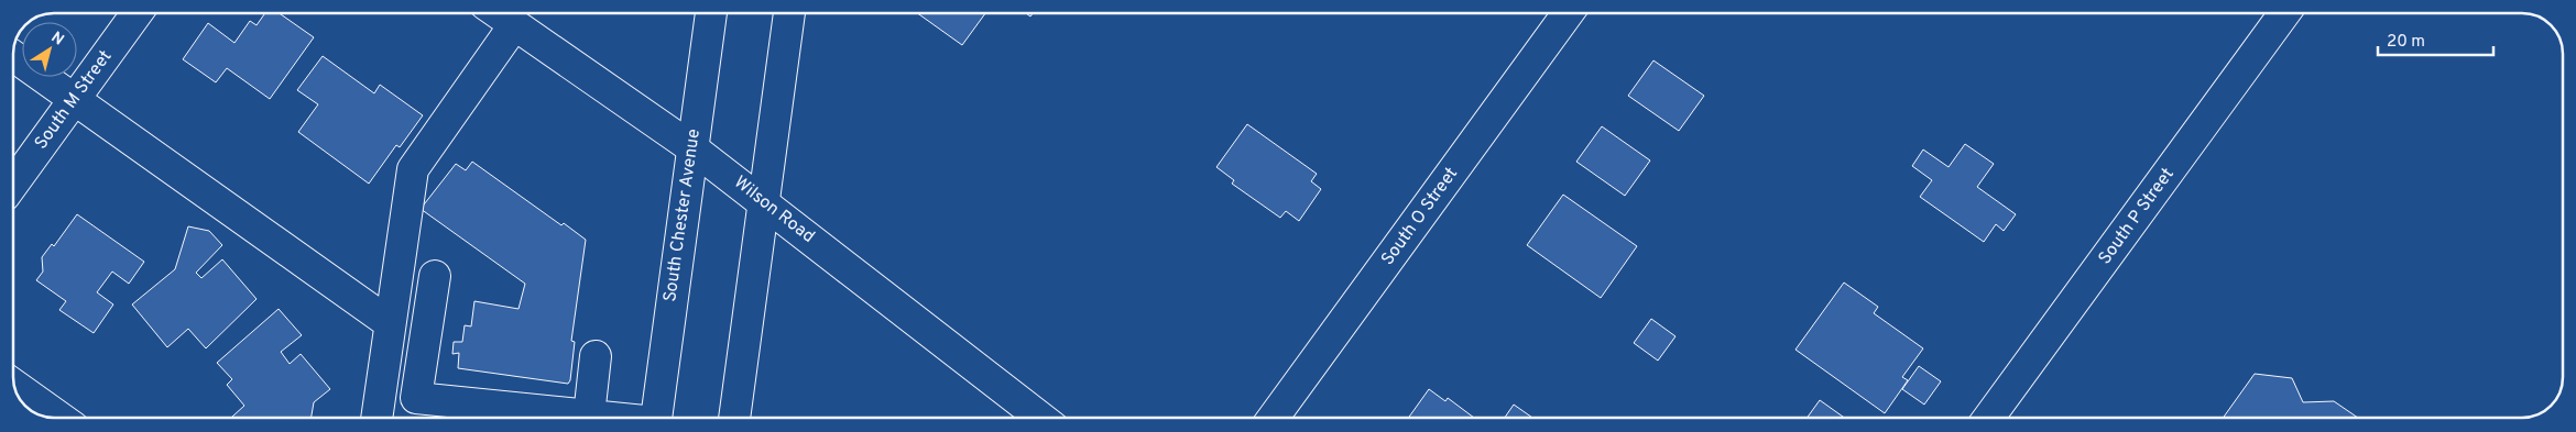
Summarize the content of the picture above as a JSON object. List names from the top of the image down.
{
  "streets": {
    "street": [
      "South M Street",
      "Wilson Road",
      "South Chester Avenue",
      "South O Street",
      "South P Street"
    ]
  },
  "crossings": [
    ["Wilson Road", "South Chester Avenue"]
  ],
  "scale_bar": "20 m",
  "north": "top right"
}
